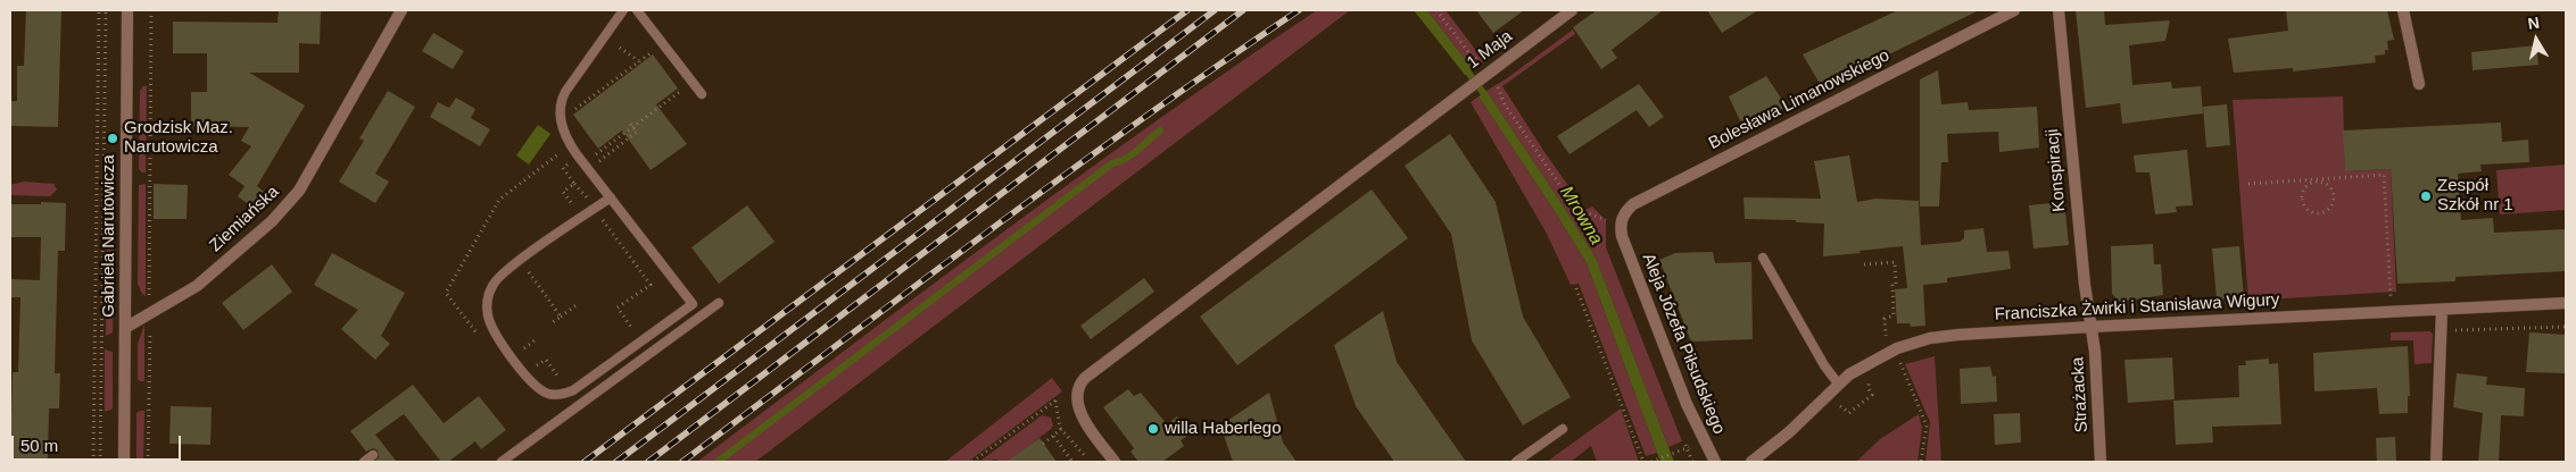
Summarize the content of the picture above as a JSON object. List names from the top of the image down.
{
  "streets": {
    "street": [
      "1 Maja",
      "Bolesława Limanowskiego",
      "Konspiracji",
      "Ziemiańska",
      "Gabriela Narutowicza",
      "Franciszka Żwirki i Stanisława Wigury",
      "Aleja Józefa Piłsudskiego",
      "Strażacka"
    ]
  },
  "crossings": [
    ["Bolesława Limanowskiego", "Aleja Józefa Piłsudskiego"],
    ["Konspiracji", "Franciszka Żwirki i Stanisława Wigury"],
    ["Konspiracji", "Strażacka"],
    ["Ziemiańska", "Gabriela Narutowicza"],
    ["Franciszka Żwirki i Stanisława Wigury", "Strażacka"]
  ],
  "water": ["Mrowna"],
  "places": ["Grodzisk Maz. Narutowicza", "Zespół Szkół nr 1", "willa Haberlego"],
  "scale_bar": "50 m",
  "north": "top"
}
